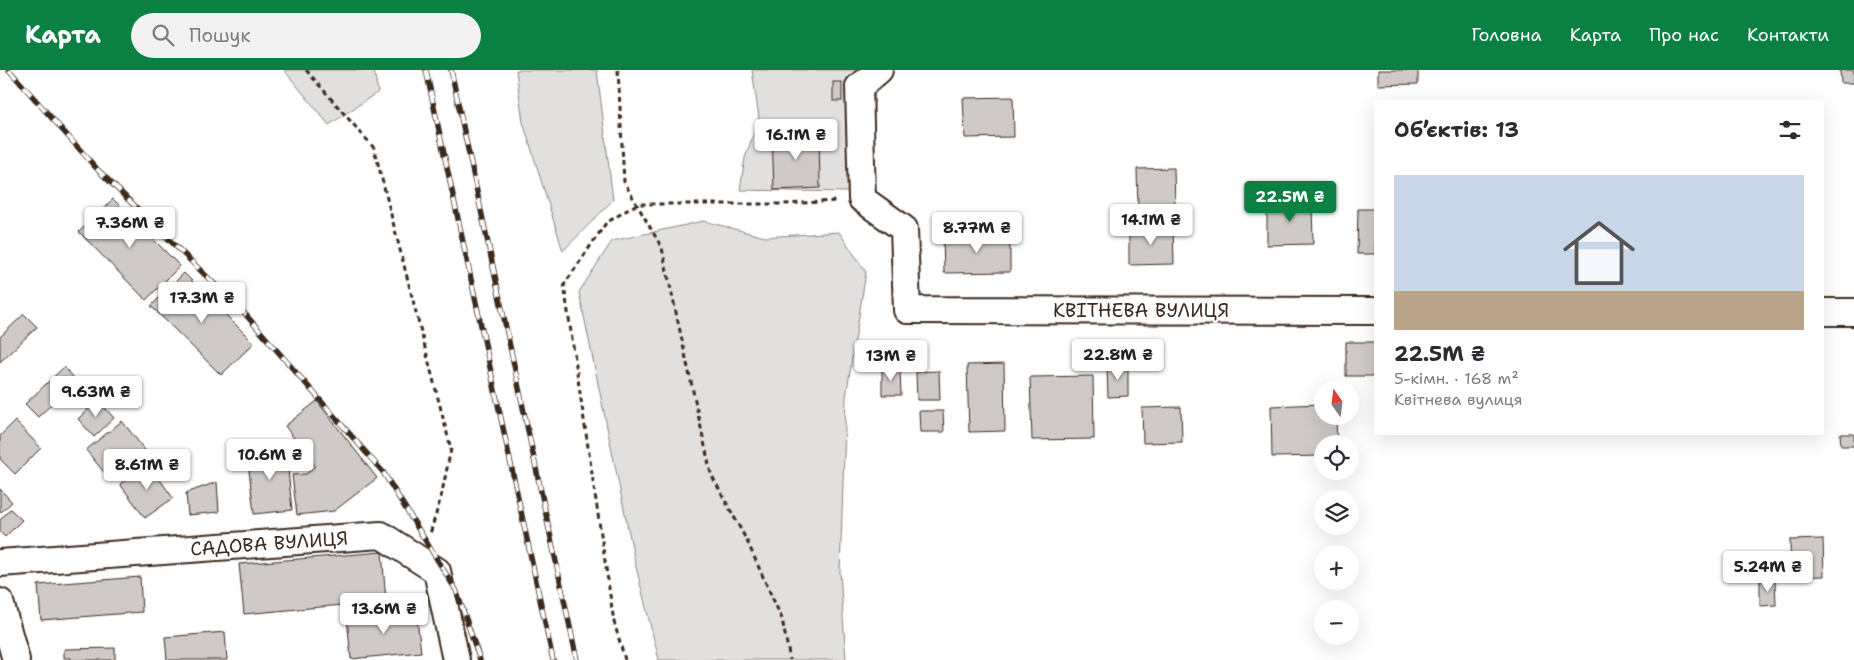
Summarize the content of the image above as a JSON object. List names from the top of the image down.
{
  "streets": {
    "street": ["КВІТНЕВА ВУЛИЦЯ", "САДОВА ВУЛИЦЯ"]
  },
  "north": "top",
  "page": {
    "header": "Карта",
    "search": "Пошук",
    "nav": [
      "Головна",
      "Карта",
      "Про нас",
      "Контакти"
    ],
    "heading": "Об’єктів: 13",
    "price": [
      "16.1M ₴",
      "22.5M ₴",
      "14.1M ₴",
      "7.36M ₴",
      "8.77M ₴",
      "17.3M ₴",
      "22.8M ₴",
      "13M ₴",
      "9.63M ₴",
      "10.6M ₴",
      "8.61M ₴",
      "5.24M ₴",
      "13.6M ₴"
    ],
    "list": [
      {
        "name": "22.5M ₴",
        "note": "5-кімн. · 168 m² · Квітнева вулиця"
      }
    ],
    "map_buttons": ["+", "−"]
  }
}
